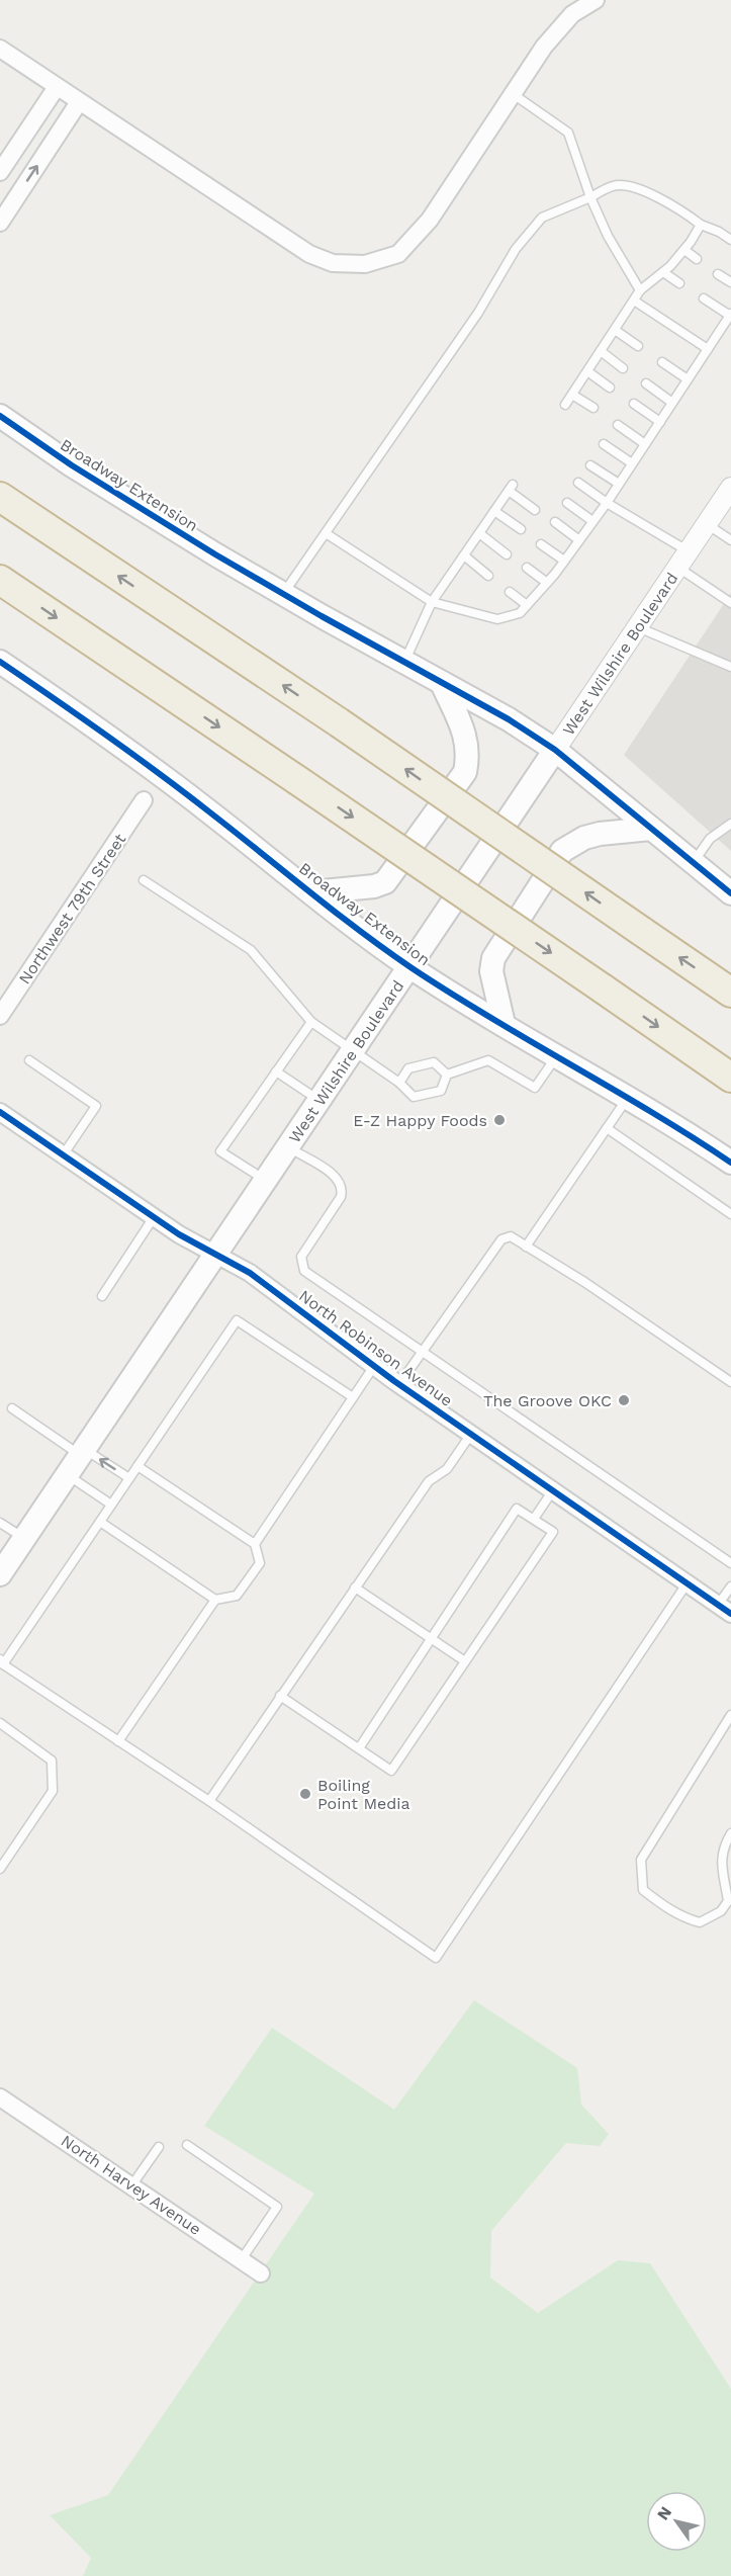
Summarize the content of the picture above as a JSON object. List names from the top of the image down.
{
  "streets": {
    "main road": ["Broadway Extension", "West Wilshire Boulevard"],
    "street": ["Northwest 79th Street", "North Robinson Avenue", "North Harvey Avenue"]
  },
  "crossings": [
    ["Broadway Extension", "West Wilshire Boulevard"],
    ["West Wilshire Boulevard", "North Robinson Avenue"]
  ],
  "places": ["E-Z Happy Foods", "The Groove OKC", "Boiling Point Media"],
  "north": "top left"
}
